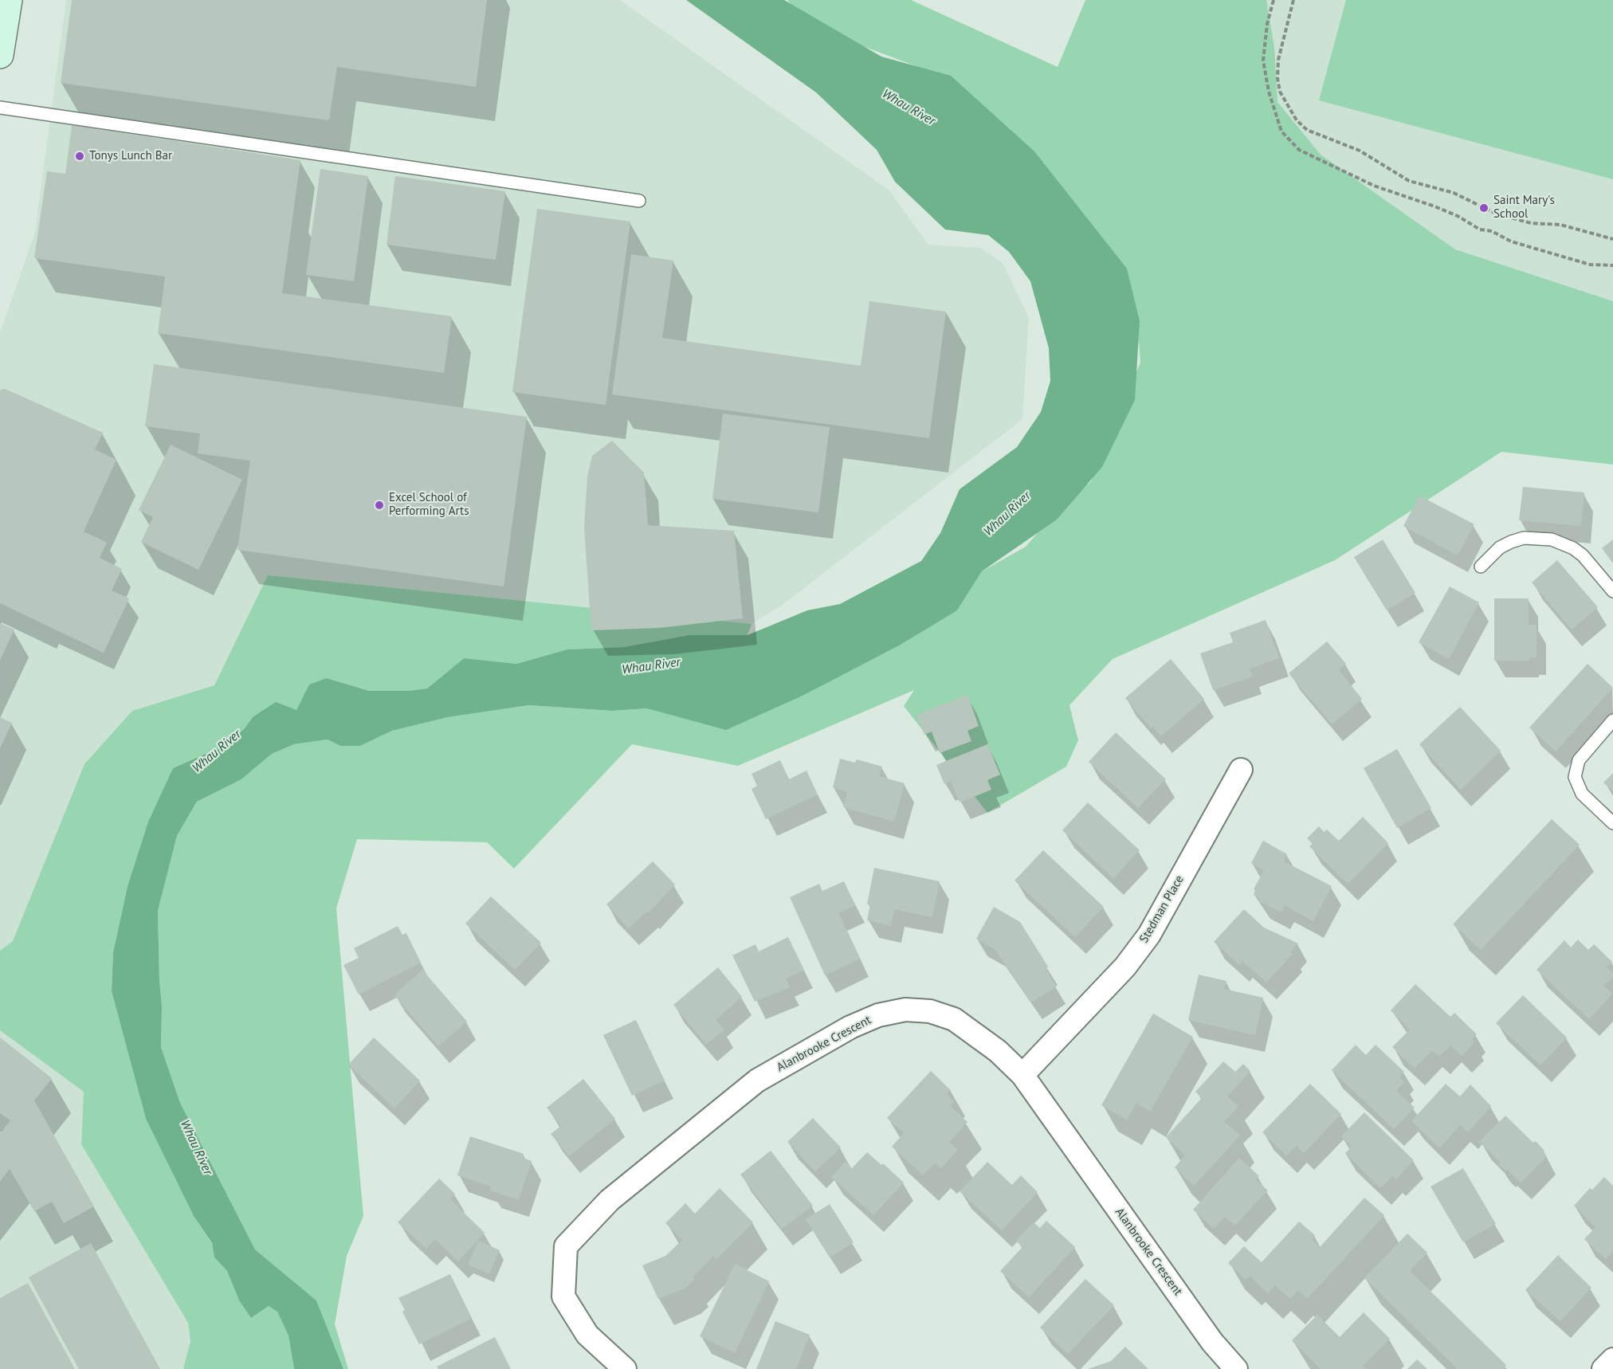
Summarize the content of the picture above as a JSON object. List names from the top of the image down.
{
  "streets": {
    "street": ["Stedman Place", "Alanbrooke Crescent"]
  },
  "crossings": [
    ["Stedman Place", "Alanbrooke Crescent"]
  ],
  "water": ["Whau River"],
  "places": ["Tonys Lunch Bar", "Saint Mary's School", "Excel School of Performing Arts"]
}
